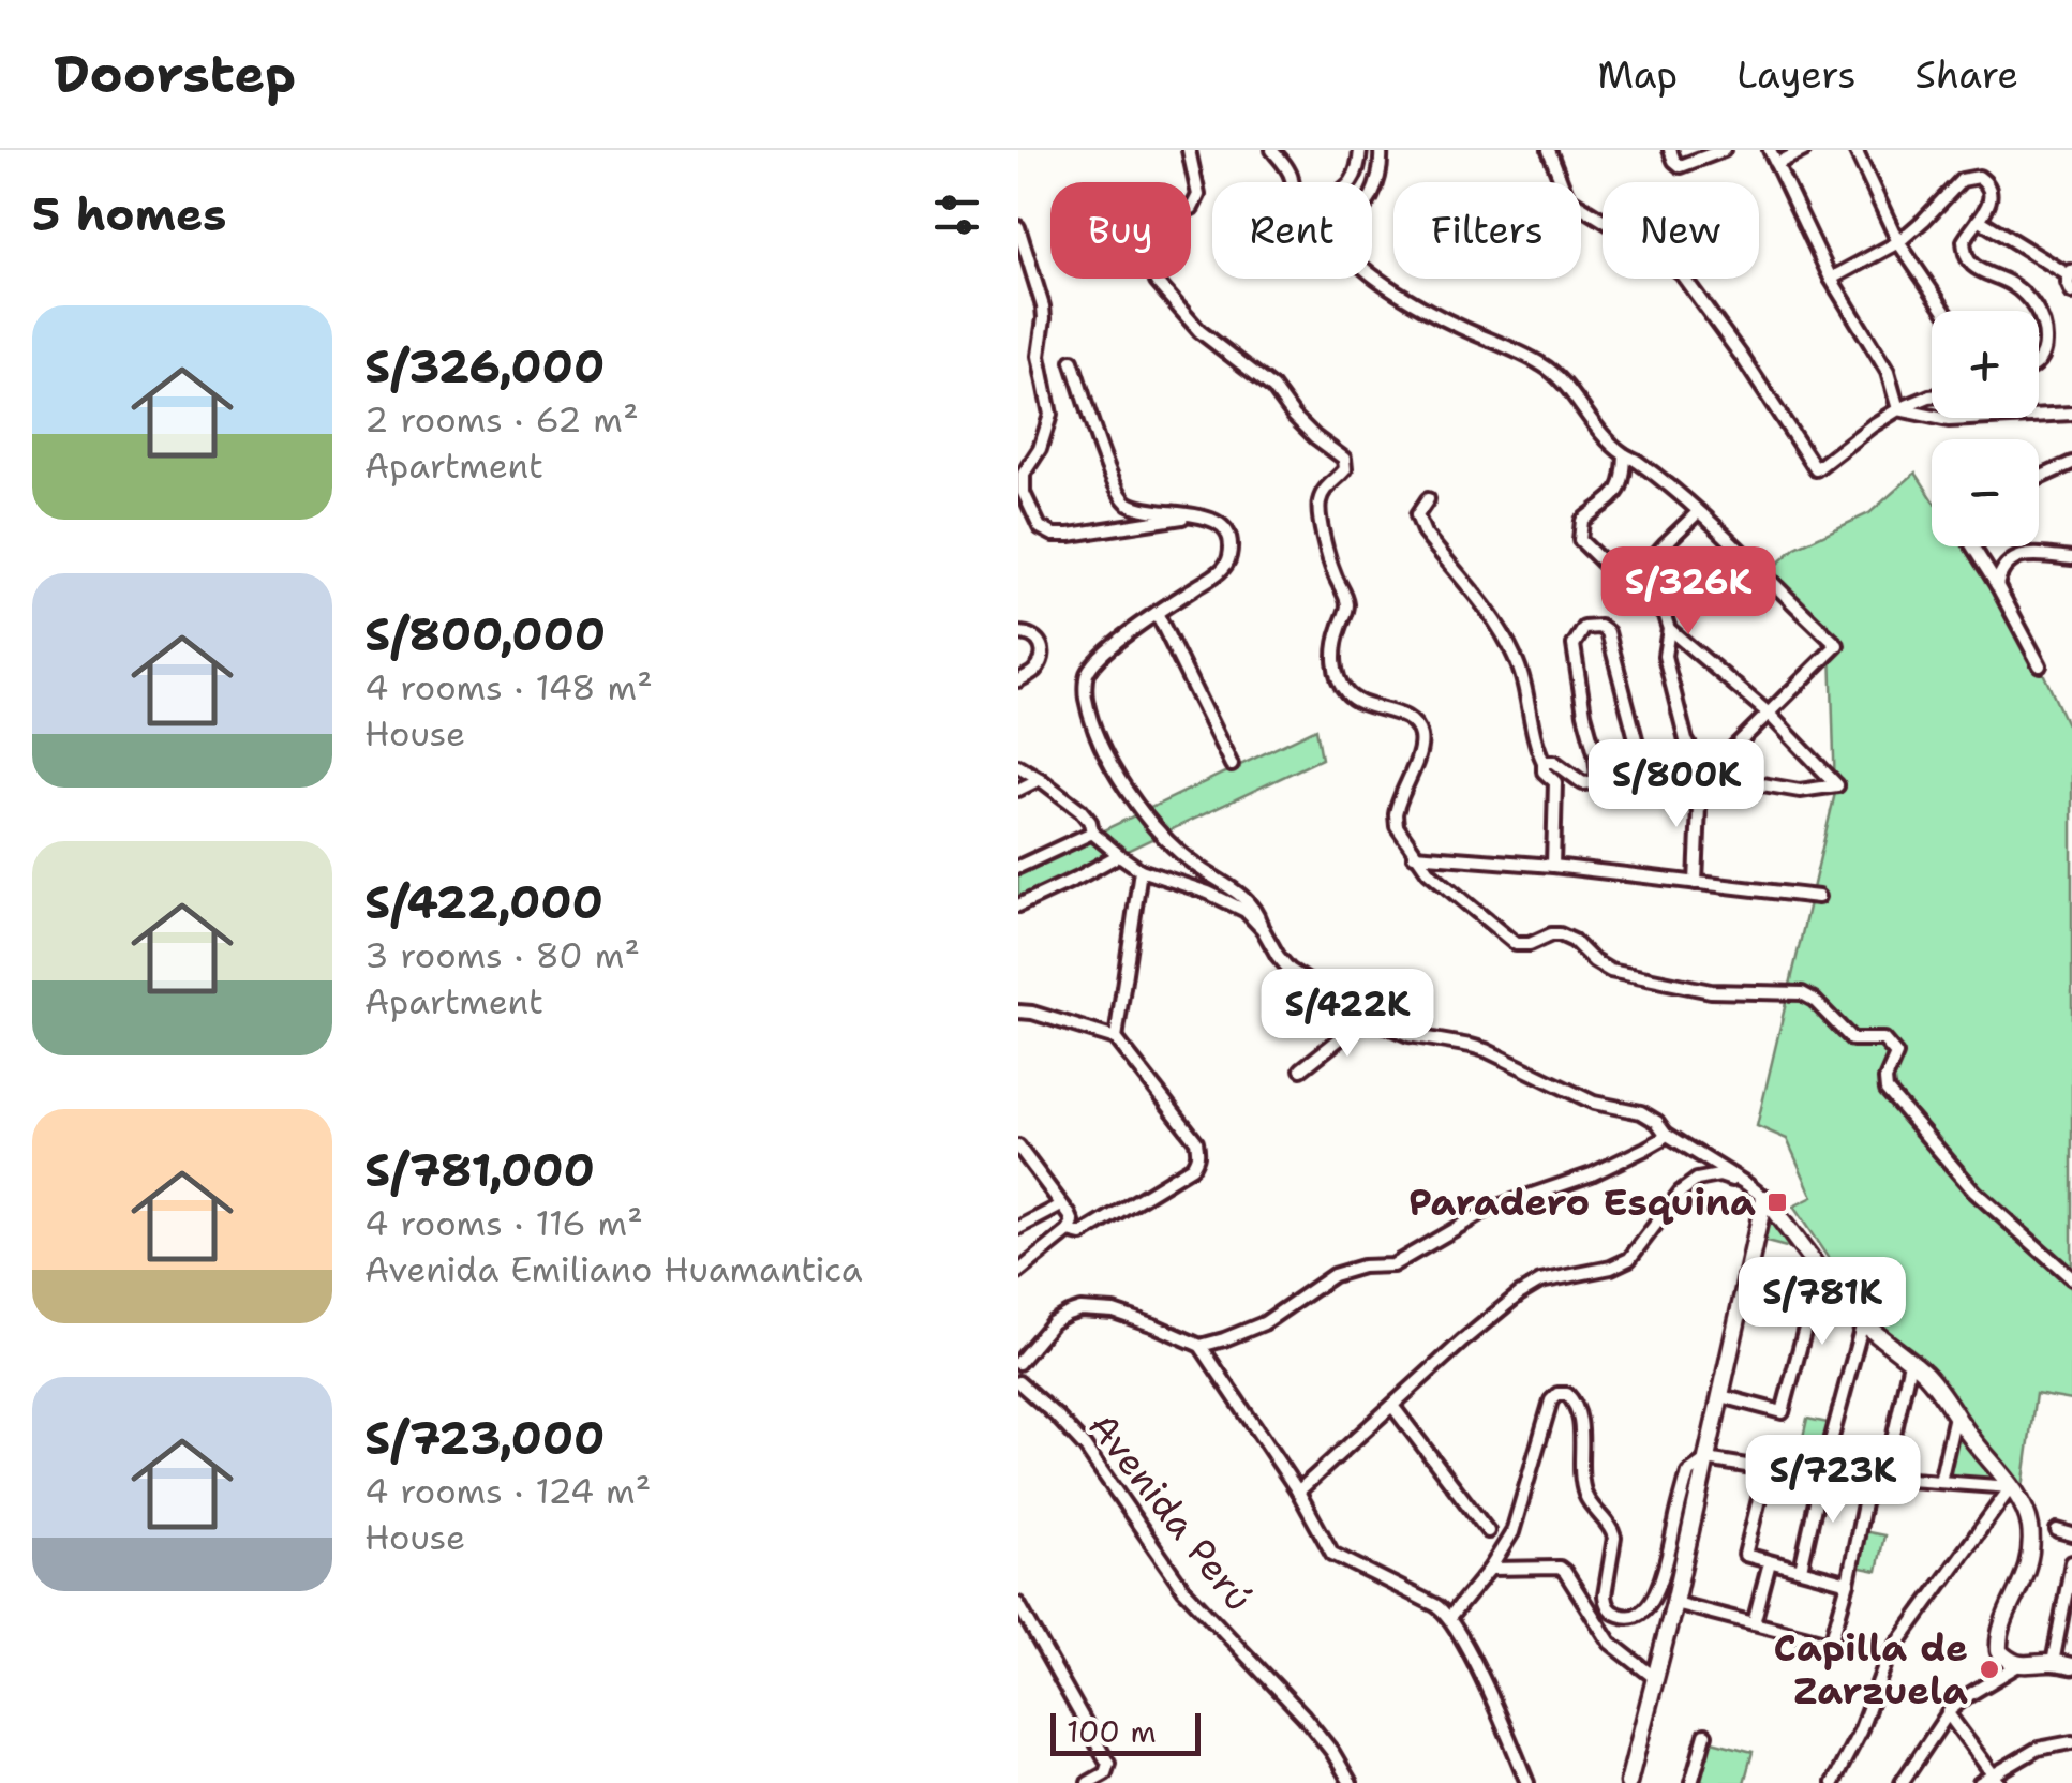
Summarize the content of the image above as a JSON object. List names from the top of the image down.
{
  "streets": {
    "street": ["Avenida Perú"]
  },
  "places": {
    "transit": ["Paradero Esquina"],
    "other": ["Capilla de Zarzuela"]
  },
  "scale_bar": "100 m",
  "page": {
    "header": "Doorstep",
    "nav": ["Map", "Layers", "Share"],
    "heading": "5 homes",
    "chip": [
      "Buy",
      "Rent",
      "Filters",
      "New"
    ],
    "list": [
      {
        "name": "S/326,000",
        "note": "2 rooms · 62 m² · Apartment"
      },
      {
        "name": "S/800,000",
        "note": "4 rooms · 148 m² · House"
      },
      {
        "name": "S/422,000",
        "note": "3 rooms · 80 m² · Apartment"
      },
      {
        "name": "S/781,000",
        "note": "4 rooms · 116 m² · Avenida Emiliano Huamantica"
      },
      {
        "name": "S/723,000",
        "note": "4 rooms · 124 m² · House"
      }
    ],
    "map_buttons": ["+", "−"],
    "price": [
      "S/326K",
      "S/800K",
      "S/422K",
      "S/781K",
      "S/723K"
    ],
    "scale": "100 m"
  }
}
